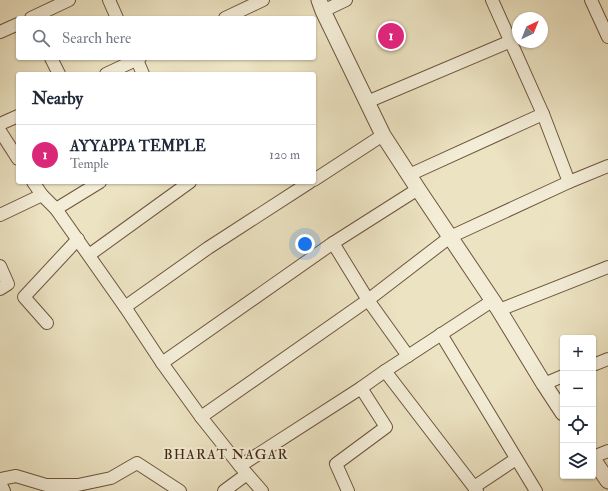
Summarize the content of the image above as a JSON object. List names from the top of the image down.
{
  "districts": ["BHARAT NAGAR"],
  "north": "top right",
  "page": {
    "search": "Search here",
    "pins": "1",
    "heading": "Nearby",
    "list": [
      {
        "mark": "1",
        "name": "AYYAPPA TEMPLE",
        "note": "Temple",
        "value": "120 m"
      }
    ],
    "map_buttons": ["+", "−"]
  }
}
